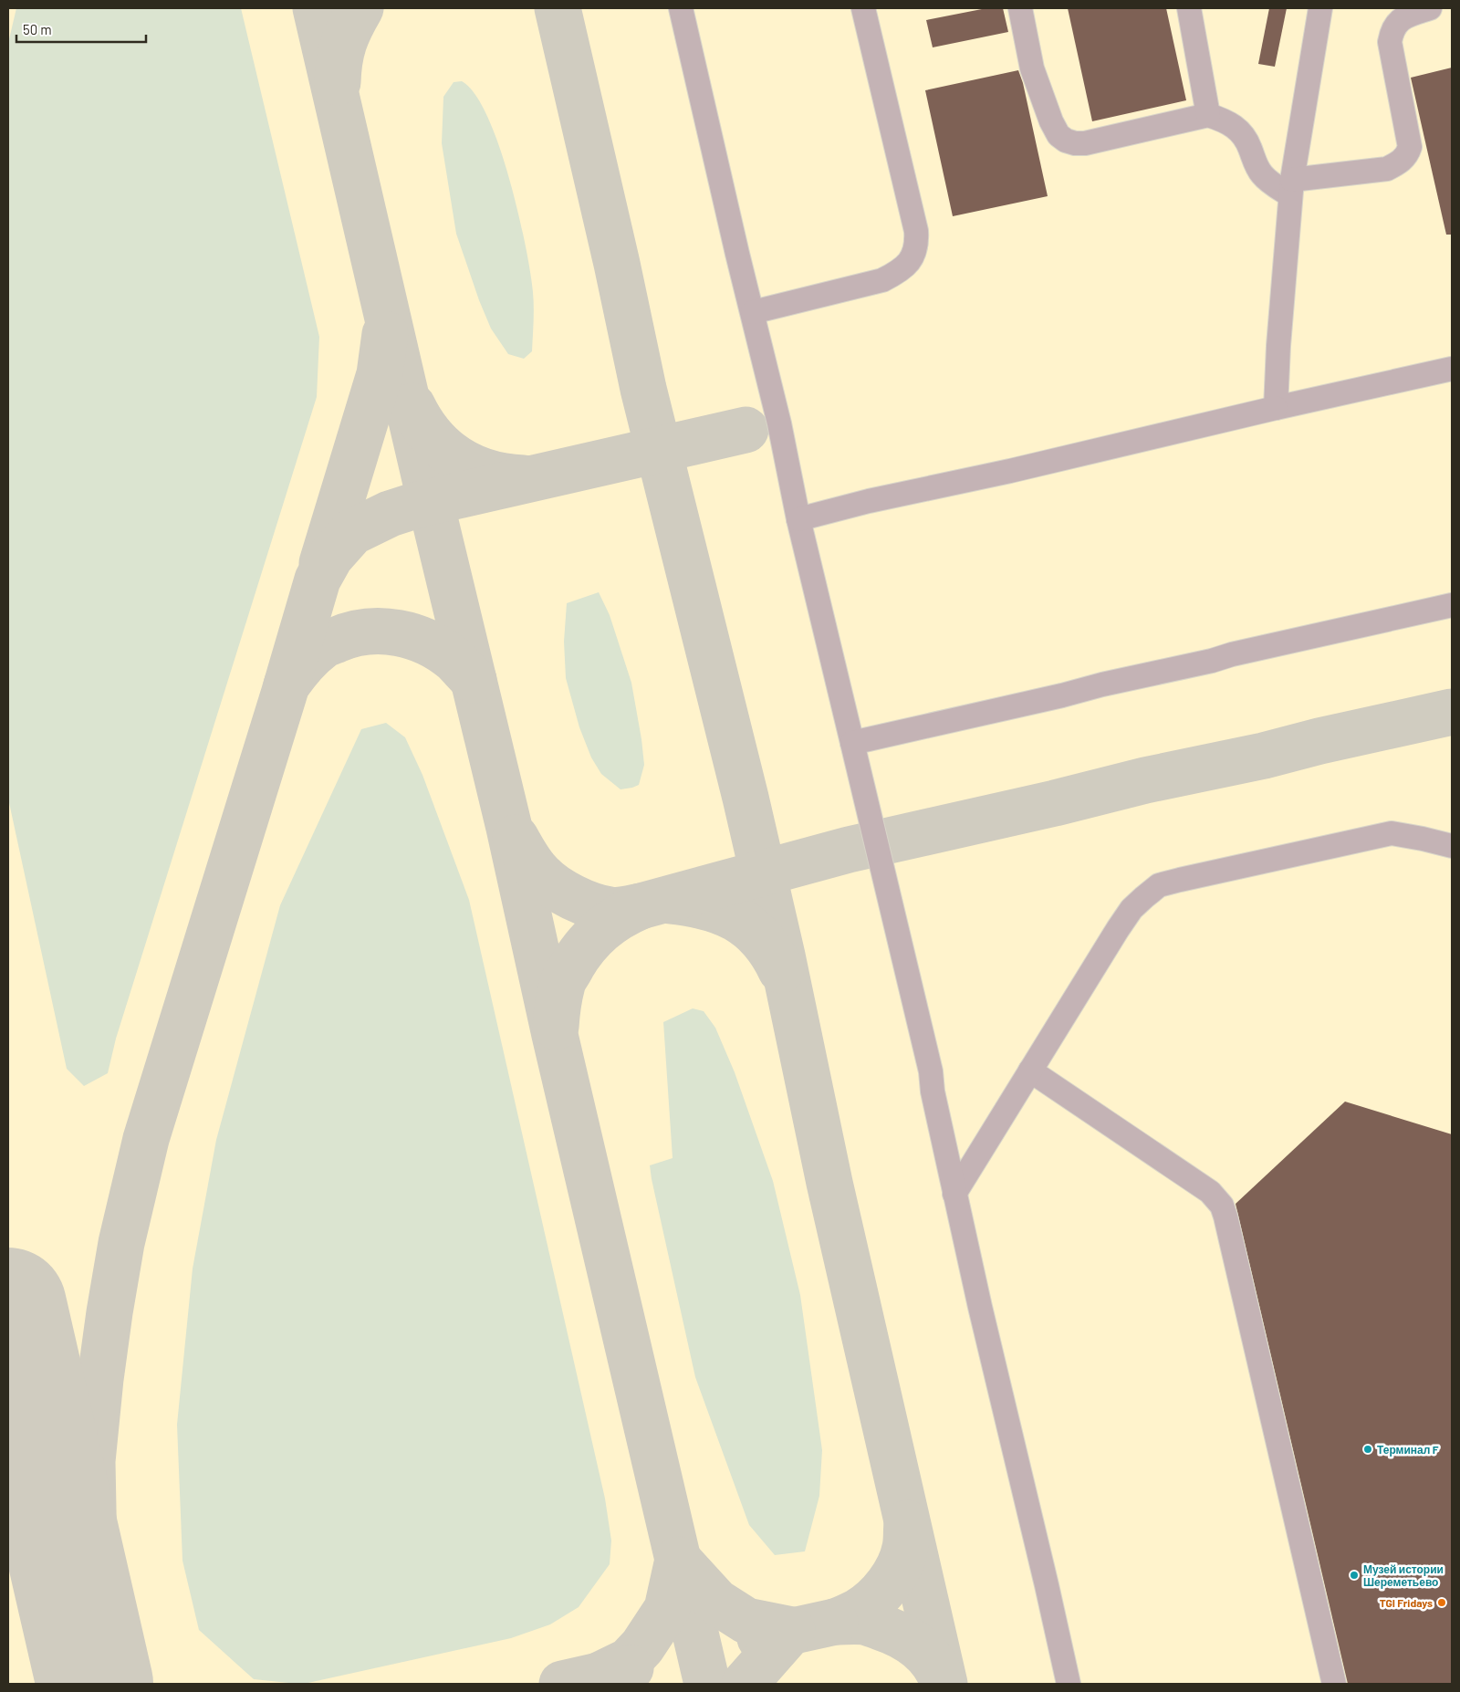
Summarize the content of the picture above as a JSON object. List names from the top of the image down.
{
  "places": ["Терминал F", "Музей истории Шереметьево", "TGI Fridays"],
  "scale_bar": "50 m"
}
